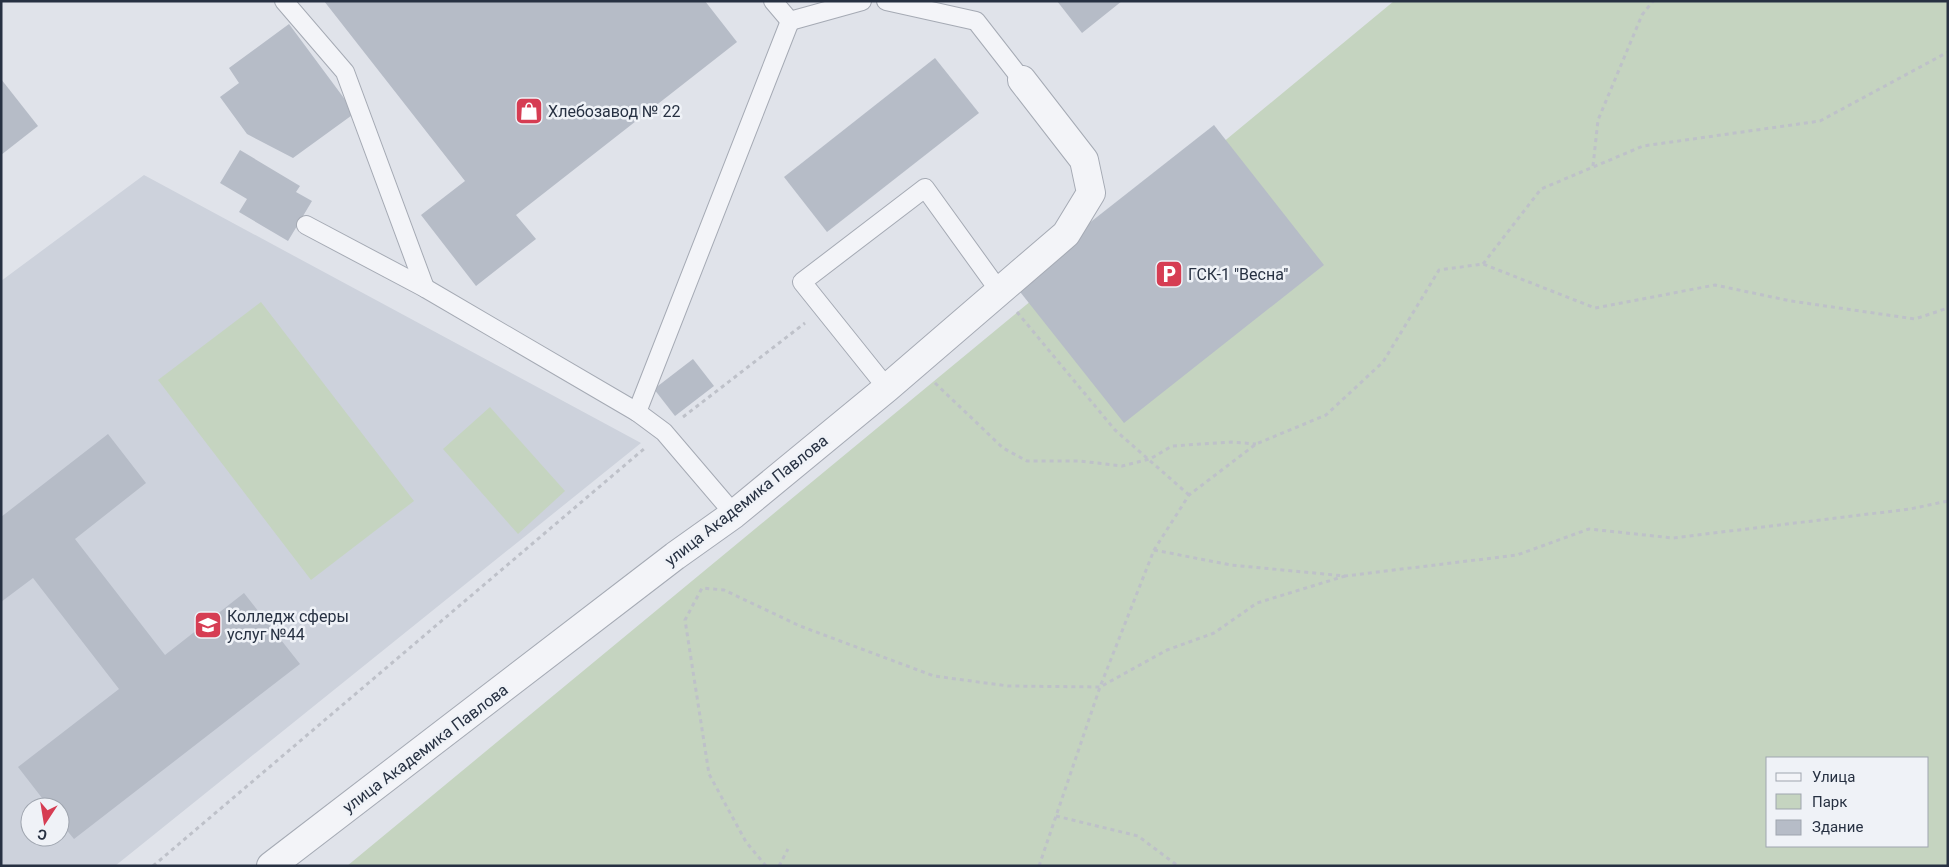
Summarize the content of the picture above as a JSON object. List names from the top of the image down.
{
  "streets": {
    "street": ["улица Академика Павлова"]
  },
  "places": {
    "shop": ["Хлебозавод № 22"],
    "parking": ["ГСК-1 \"Весна\""],
    "school or university": ["Колледж сферы услуг №44"]
  },
  "legend": ["Улица", "Парк", "Здание"],
  "north": "bottom"
}
